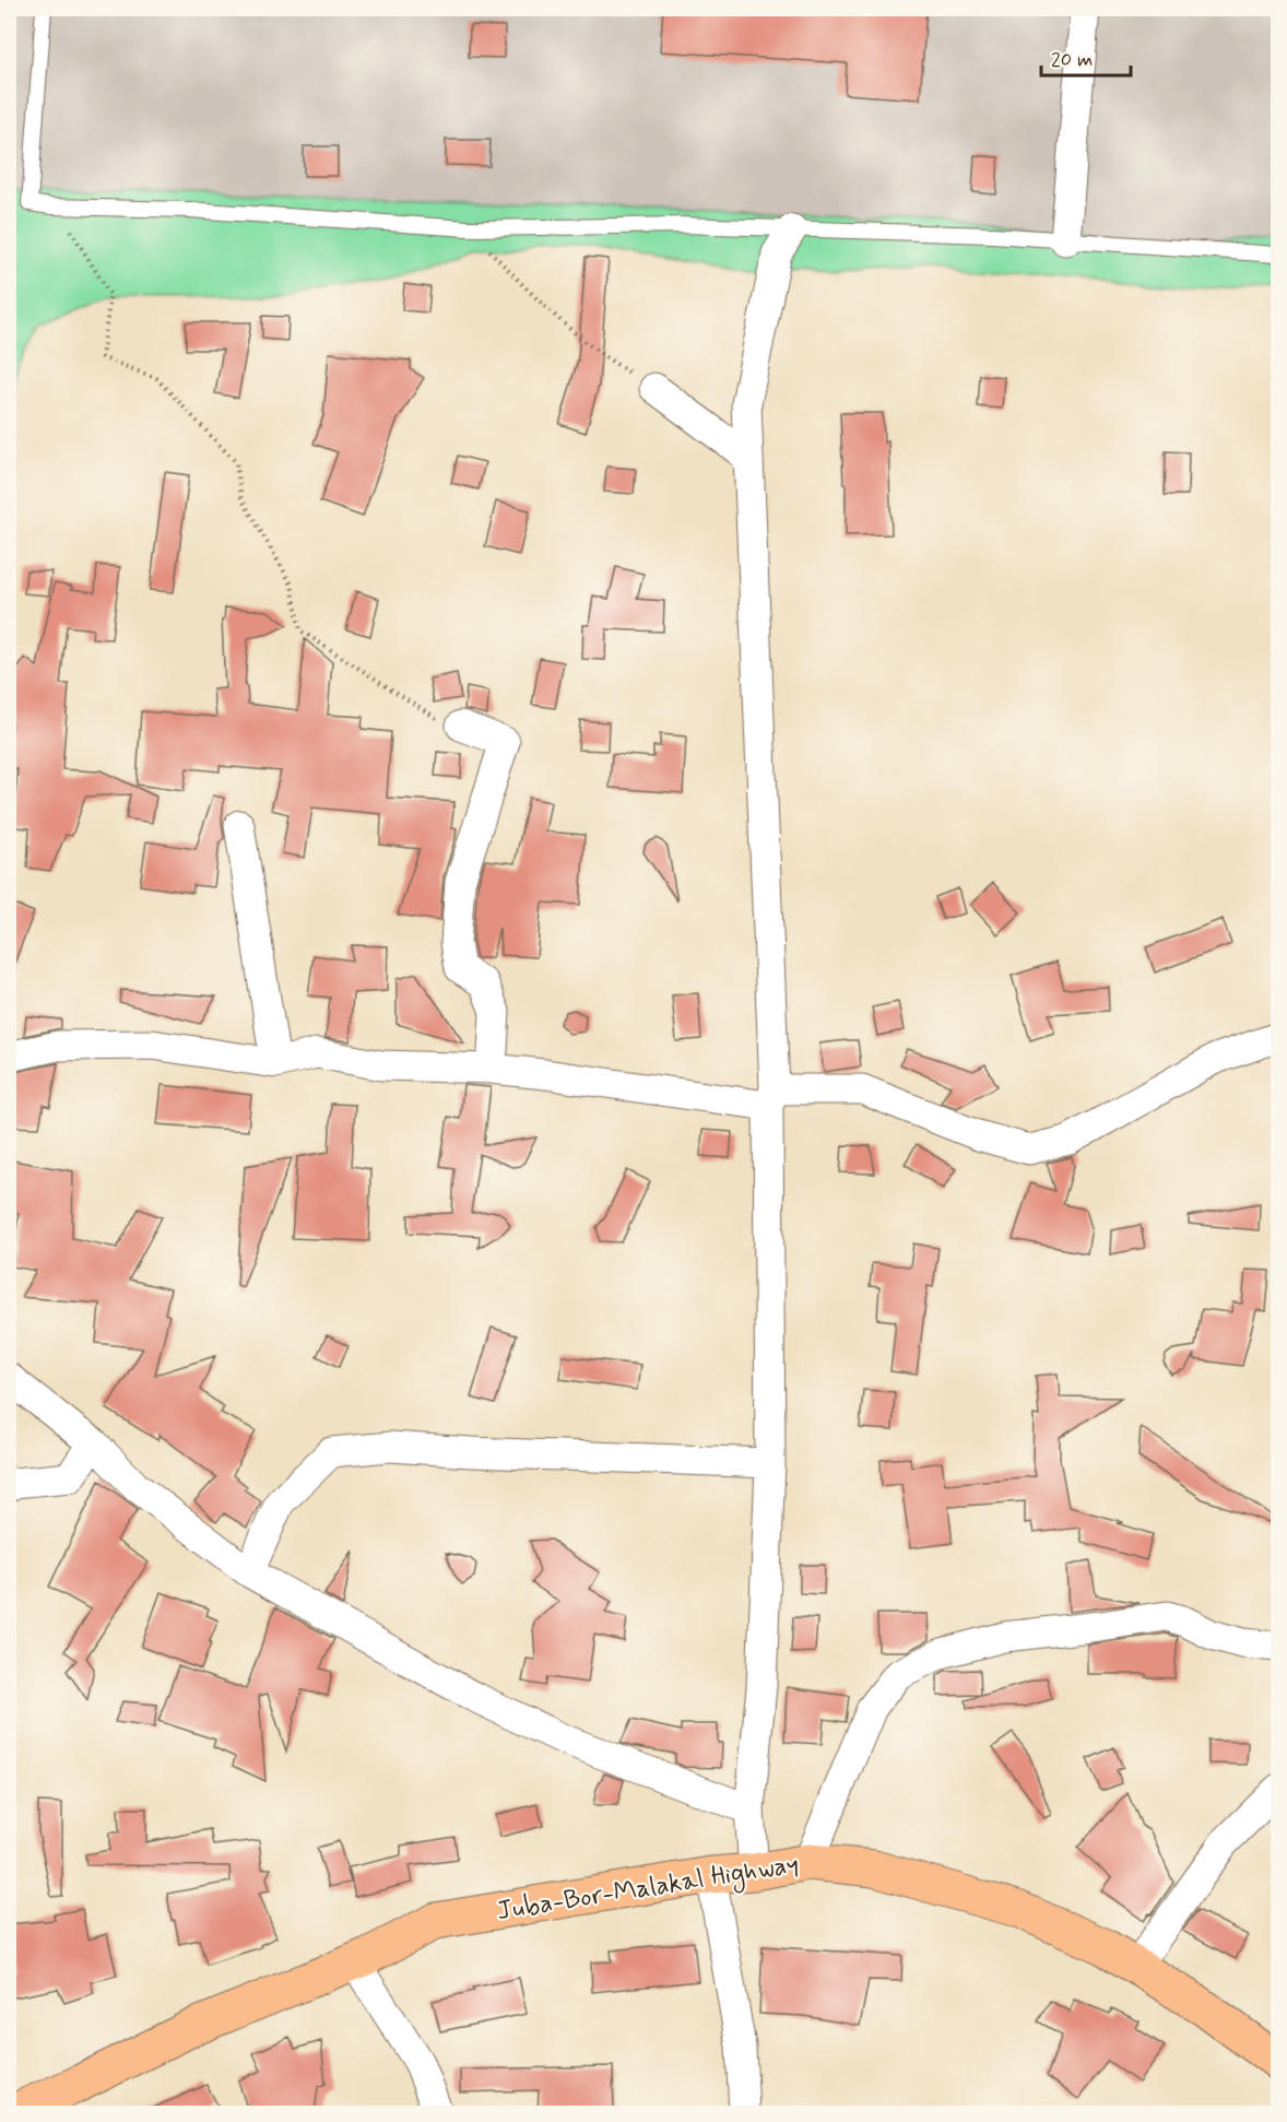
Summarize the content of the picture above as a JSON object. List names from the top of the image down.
{
  "streets": {
    "main road": ["Juba-Bor-Malakal Highway"]
  },
  "scale_bar": "20 m"
}
